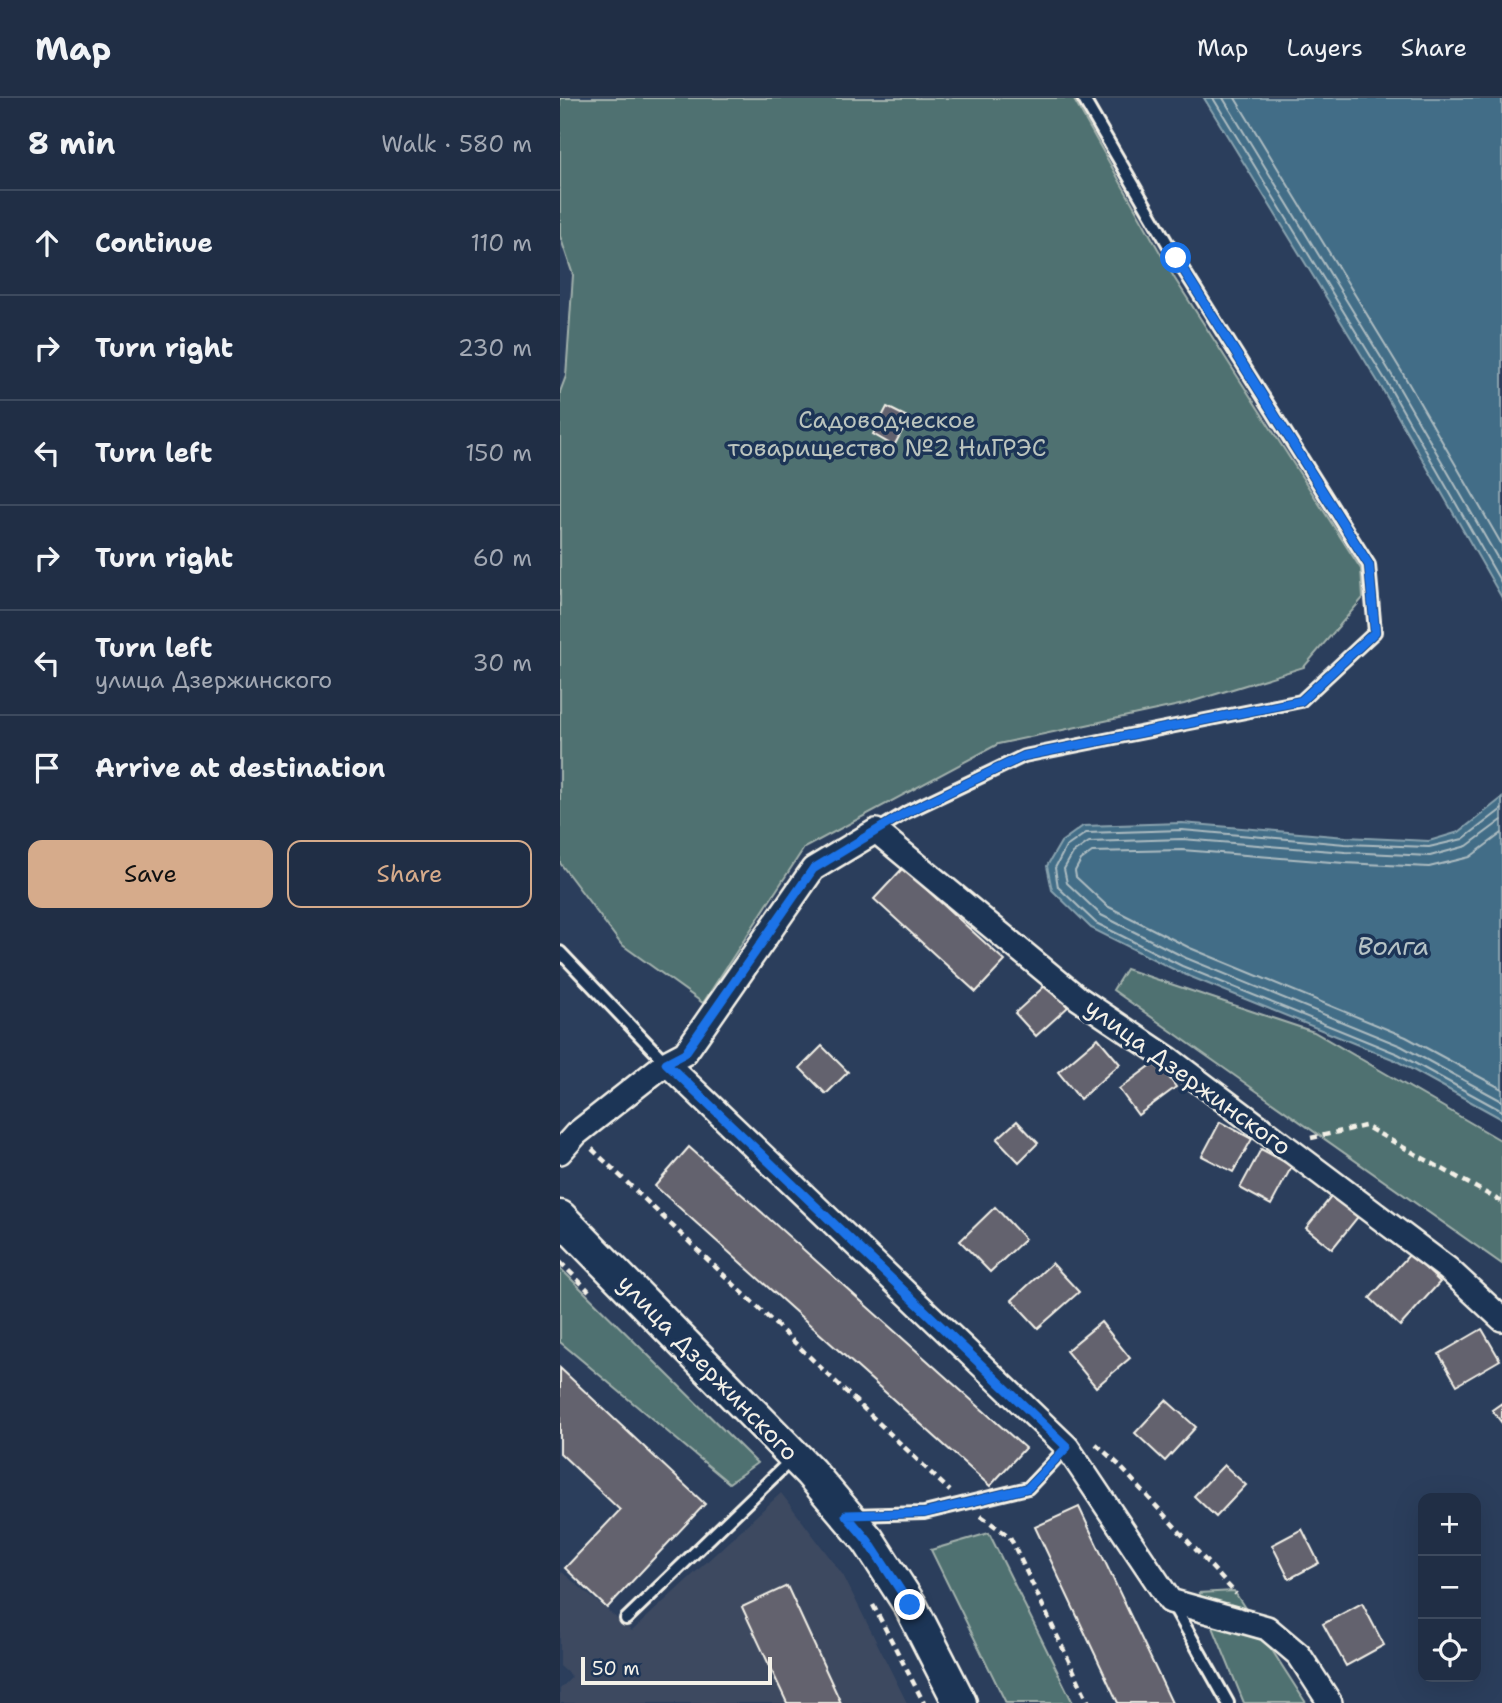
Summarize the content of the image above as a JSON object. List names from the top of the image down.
{
  "streets": {
    "main road": ["улица Дзержинского"]
  },
  "water": ["Волга"],
  "parks": ["Садоводческое товарищество №2 НиГРЭС"],
  "scale_bar": "50 m",
  "page": {
    "header": "Map",
    "nav": ["Map", "Layers", "Share"],
    "heading": ["8 min", "Walk · 580 m"],
    "list": [
      ["Continue", "110 m"],
      ["Turn right", "230 m"],
      ["Turn left", "150 m"],
      ["Turn right", "60 m"],
      ["Turn left", "улица Дзержинского", "30 m"],
      "Arrive at destination"
    ],
    "buttons": ["Save", "Share"],
    "map_buttons": ["+", "−"],
    "scale": "50 m"
  }
}
